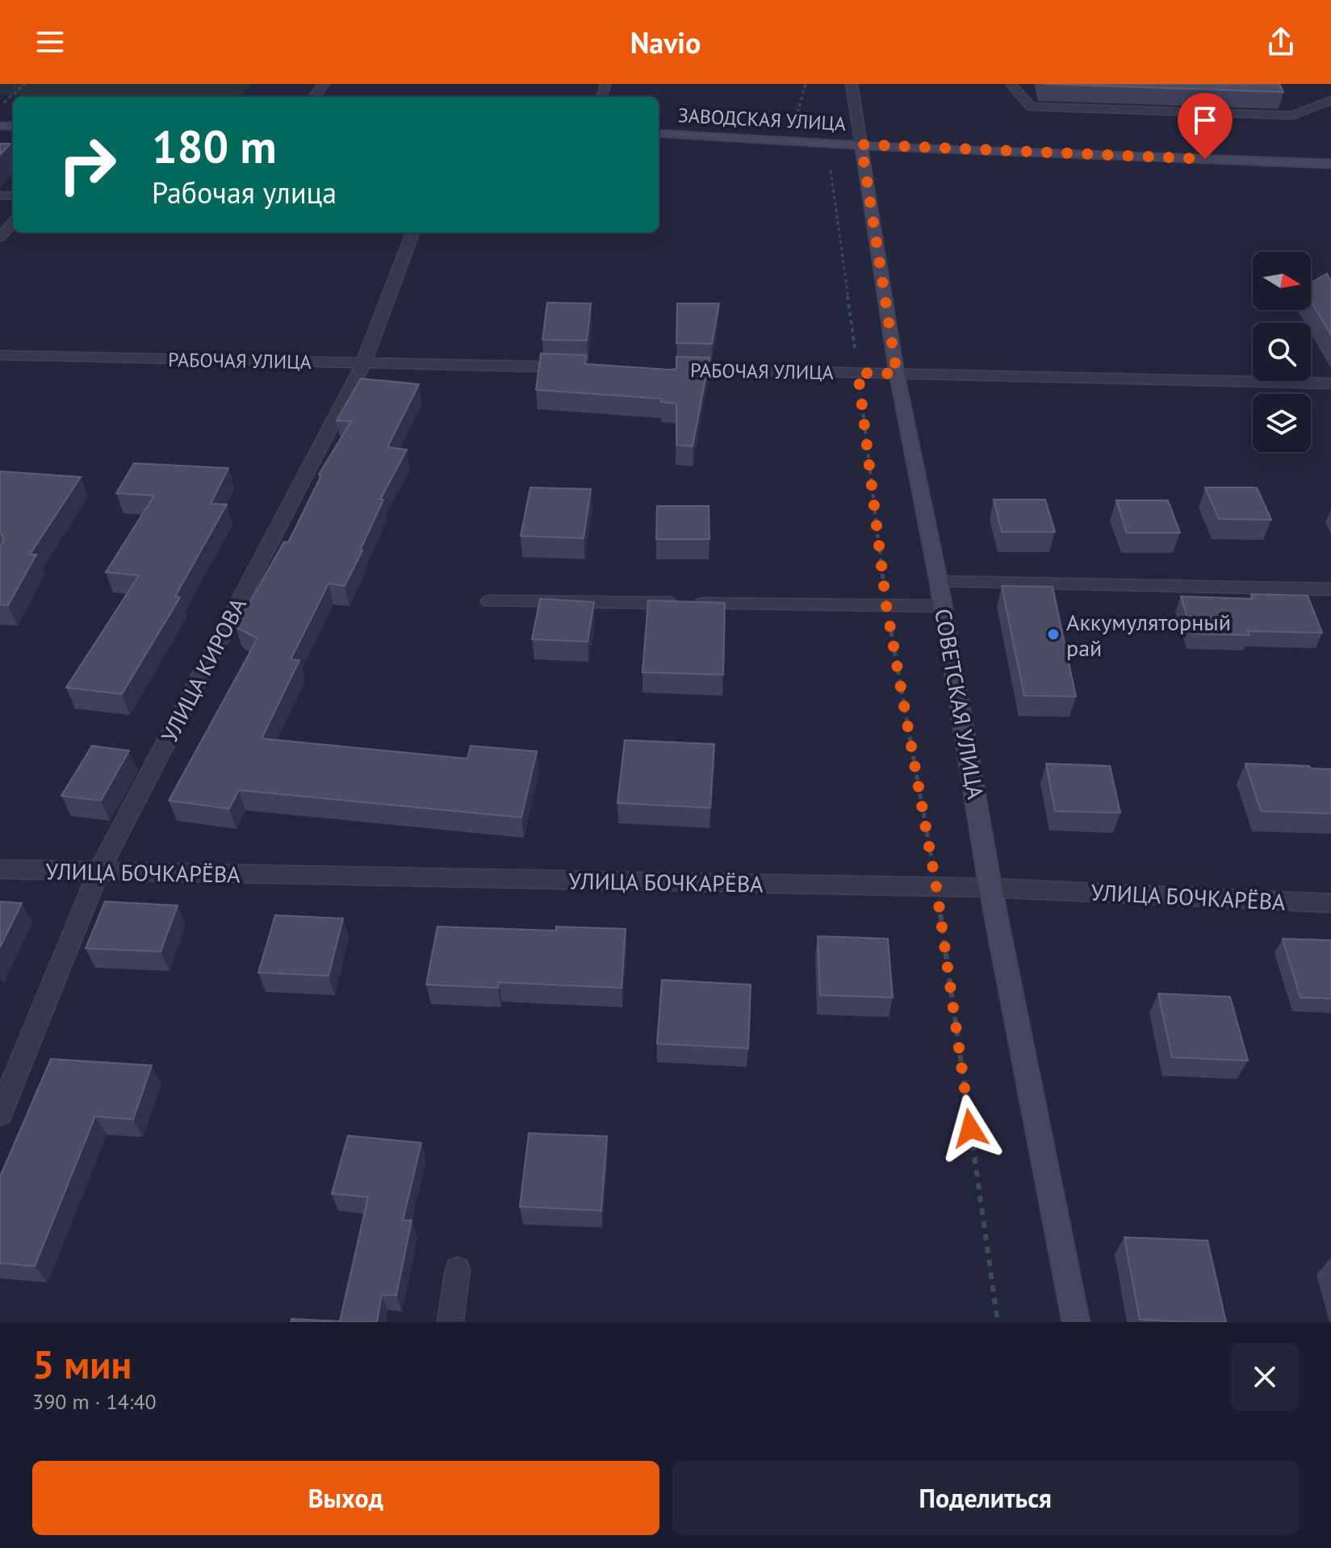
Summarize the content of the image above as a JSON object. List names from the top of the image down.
{
  "streets": {
    "street": [
      "ЗАВОДСКАЯ УЛИЦА",
      "РАБОЧАЯ УЛИЦА",
      "УЛИЦА КИРОВА",
      "СОВЕТСКАЯ УЛИЦА",
      "УЛИЦА БОЧКАРЁВА"
    ]
  },
  "crossings": [
    ["ЗАВОДСКАЯ УЛИЦА", "СОВЕТСКАЯ УЛИЦА"],
    ["РАБОЧАЯ УЛИЦА", "УЛИЦА КИРОВА"],
    ["РАБОЧАЯ УЛИЦА", "СОВЕТСКАЯ УЛИЦА"],
    ["УЛИЦА КИРОВА", "УЛИЦА БОЧКАРЁВА"],
    ["СОВЕТСКАЯ УЛИЦА", "УЛИЦА БОЧКАРЁВА"]
  ],
  "places": ["Аккумуляторный рай"],
  "north": "right",
  "page": {
    "header": "Navio",
    "turn": ["180 m", "Рабочая улица"],
    "heading": ["5 мин", "390 m · 14:40"],
    "buttons": ["Выход", "Поделиться"]
  }
}
